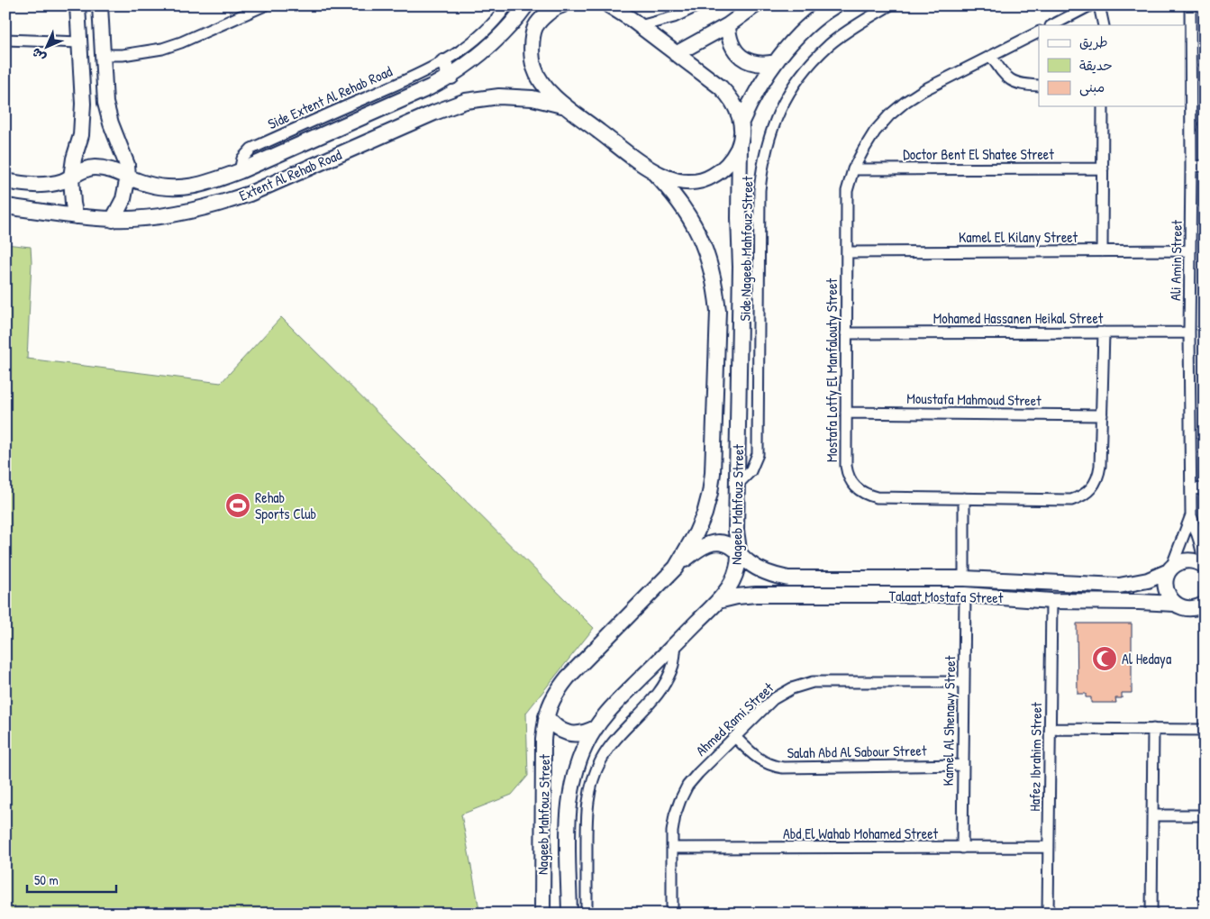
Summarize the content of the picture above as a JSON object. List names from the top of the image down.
{
  "streets": {
    "street": [
      "Side Extent Al Rehab Road",
      "Doctor Bent El Shatee Street",
      "Extent Al Rehab Road",
      "Kamel El Kilany Street",
      "Side Nageeb Mahfouz Street",
      "Ali Amin Street",
      "Mohamed Hassanen Heikal Street",
      "Mostafa Lotfy El Manfalouty Street",
      "Moustafa Mahmoud Street",
      "Nageeb Mahfouz Street",
      "Talaat Mostafa Street",
      "Ahmed Rami Street",
      "Kamel Al Shenawy Street",
      "Salah Abd Al Sabour Street",
      "Hafez Ibrahim Street",
      "Abd El Wahab Mohamed Street"
    ]
  },
  "crossings": [
    ["Side Extent Al Rehab Road", "Extent Al Rehab Road"],
    ["Doctor Bent El Shatee Street", "Mostafa Lotfy El Manfalouty Street"],
    ["Kamel El Kilany Street", "Ali Amin Street"],
    ["Kamel El Kilany Street", "Mostafa Lotfy El Manfalouty Street"],
    ["Side Nageeb Mahfouz Street", "Nageeb Mahfouz Street"],
    ["Ali Amin Street", "Mohamed Hassanen Heikal Street"],
    ["Ali Amin Street", "Talaat Mostafa Street"],
    ["Mohamed Hassanen Heikal Street", "Mostafa Lotfy El Manfalouty Street"],
    ["Mostafa Lotfy El Manfalouty Street", "Moustafa Mahmoud Street"],
    ["Nageeb Mahfouz Street", "Talaat Mostafa Street"],
    ["Talaat Mostafa Street", "Kamel Al Shenawy Street"],
    ["Talaat Mostafa Street", "Hafez Ibrahim Street"],
    ["Ahmed Rami Street", "Kamel Al Shenawy Street"],
    ["Ahmed Rami Street", "Salah Abd Al Sabour Street"],
    ["Ahmed Rami Street", "Abd El Wahab Mohamed Street"],
    ["Kamel Al Shenawy Street", "Salah Abd Al Sabour Street"],
    ["Kamel Al Shenawy Street", "Abd El Wahab Mohamed Street"],
    ["Hafez Ibrahim Street", "Abd El Wahab Mohamed Street"]
  ],
  "places": {
    "sports": ["Rehab Sports Club"],
    "mosque": ["Al Hedaya"]
  },
  "legend": ["طريق", "حديقة", "مبنى"],
  "scale_bar": "50 m",
  "north": "bottom left"
}
